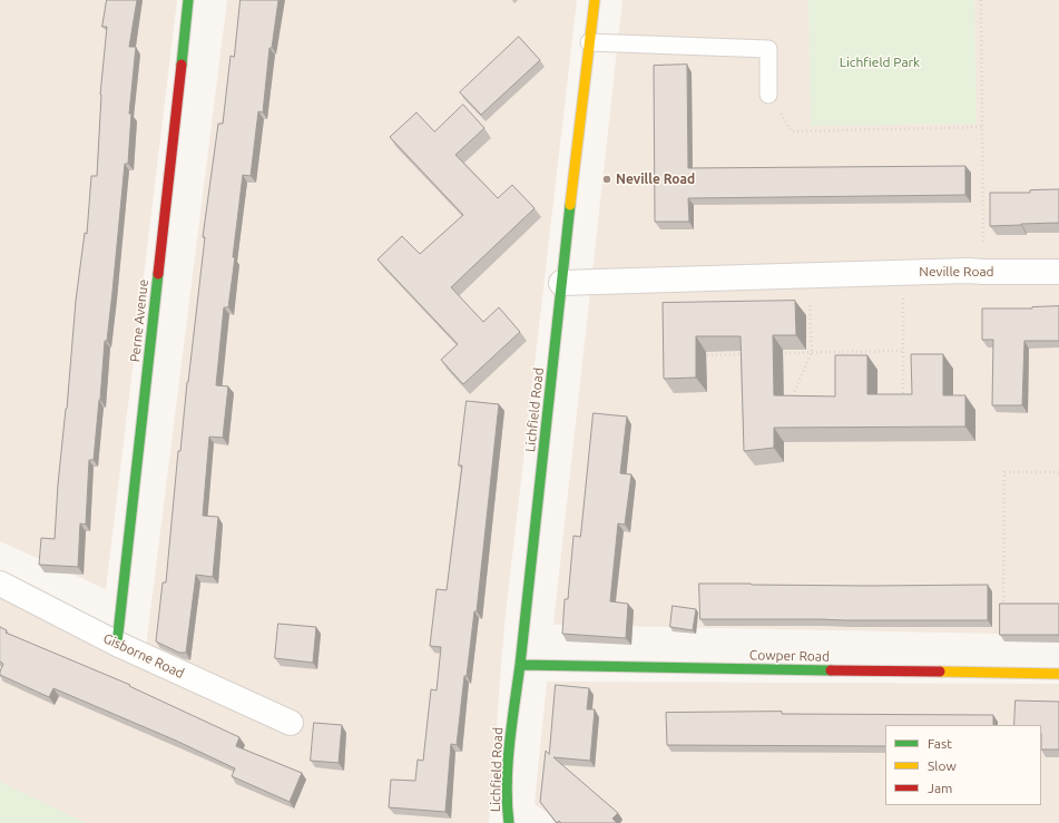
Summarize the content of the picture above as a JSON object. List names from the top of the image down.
{
  "streets": {
    "street": [
      "Neville Road",
      "Perne Avenue",
      "Lichfield Road",
      "Gisborne Road",
      "Cowper Road"
    ]
  },
  "crossings": [
    ["Neville Road", "Lichfield Road"],
    ["Perne Avenue", "Gisborne Road"],
    ["Lichfield Road", "Cowper Road"]
  ],
  "parks": ["Lichfield Park"],
  "places": ["Neville Road"],
  "legend": ["Fast", "Slow", "Jam"]
}
